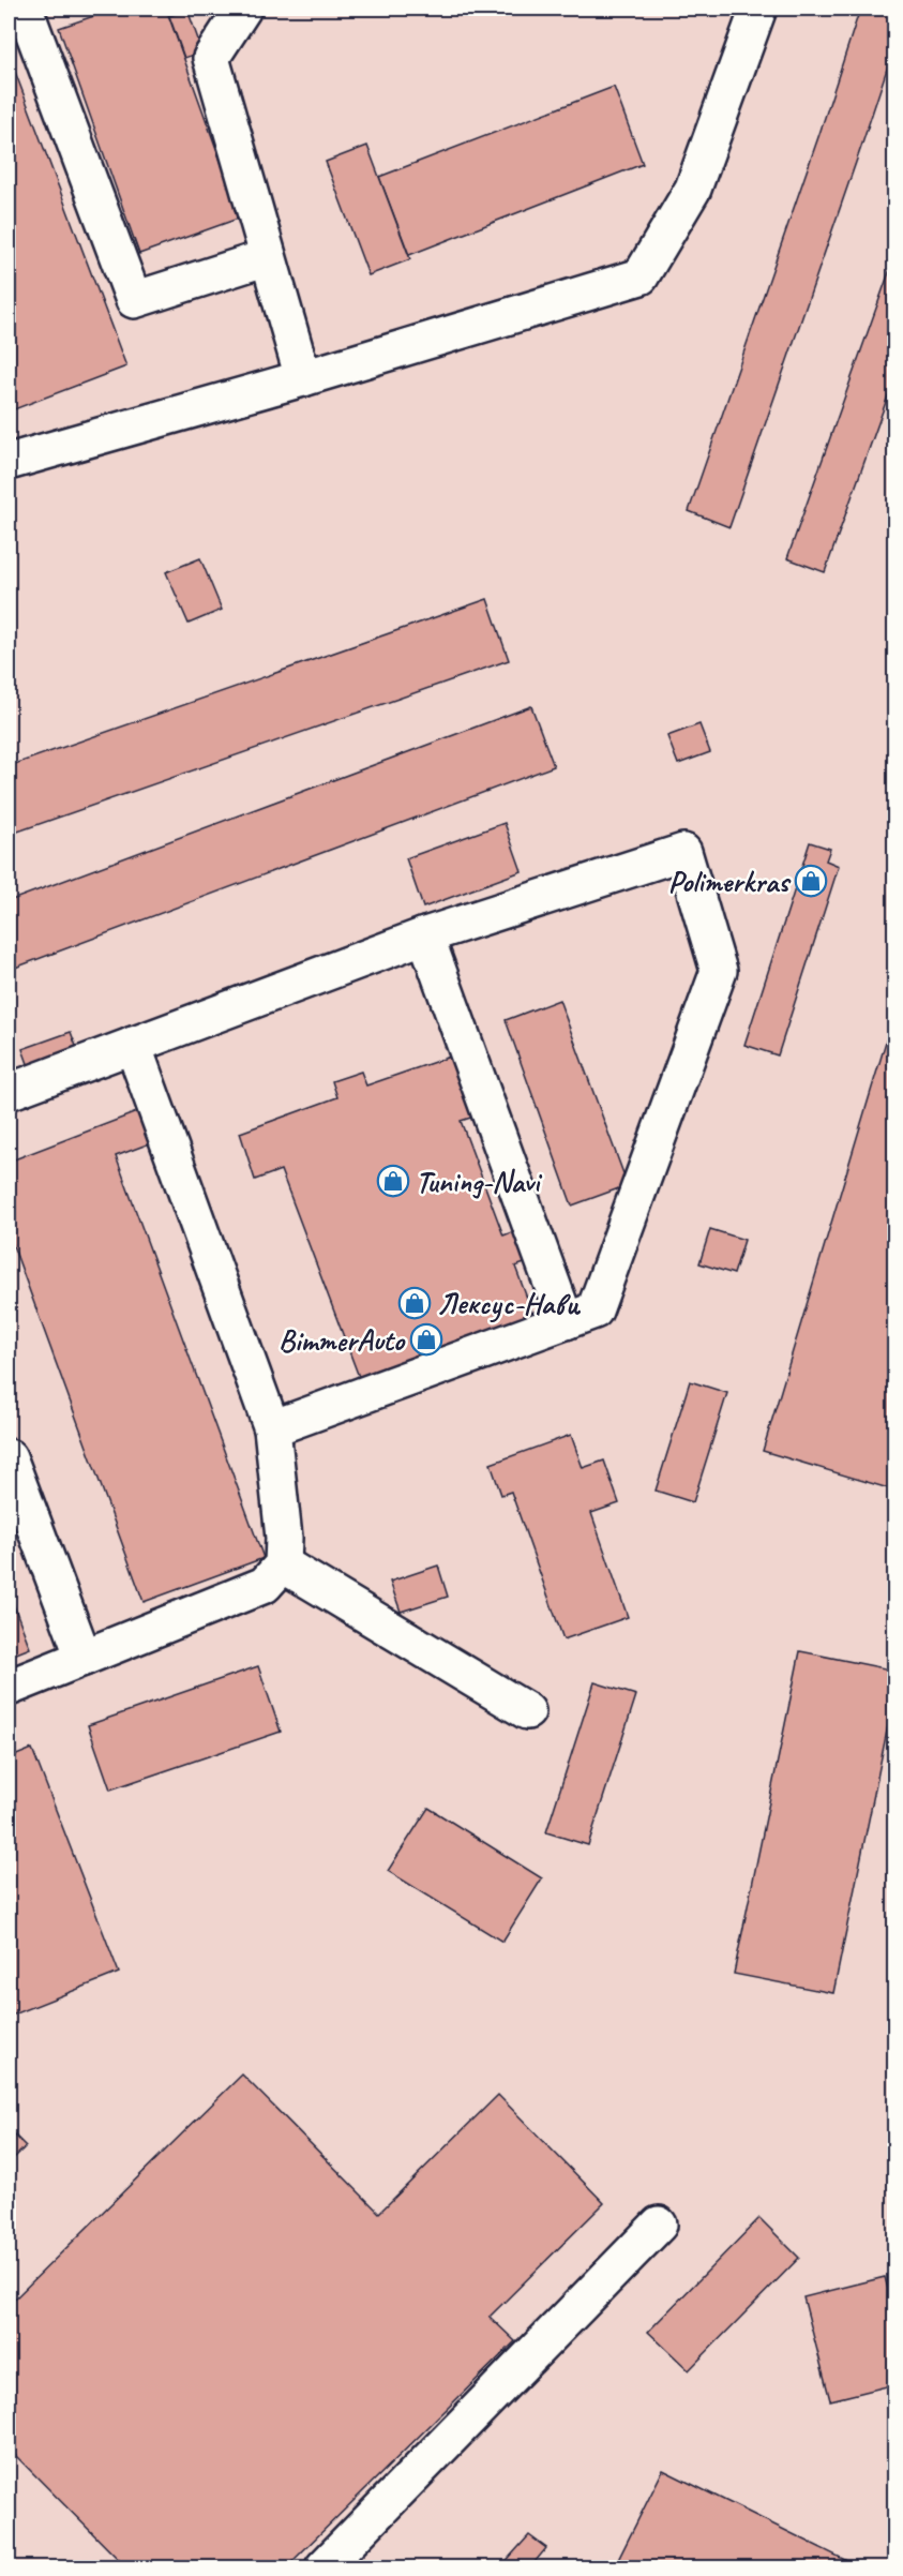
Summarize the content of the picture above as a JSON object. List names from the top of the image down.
{
  "places": {
    "shop": [
      "Polimerkras",
      "Tuning-Navi",
      "Лексус-Нави",
      "BimmerAuto"
    ]
  }
}
